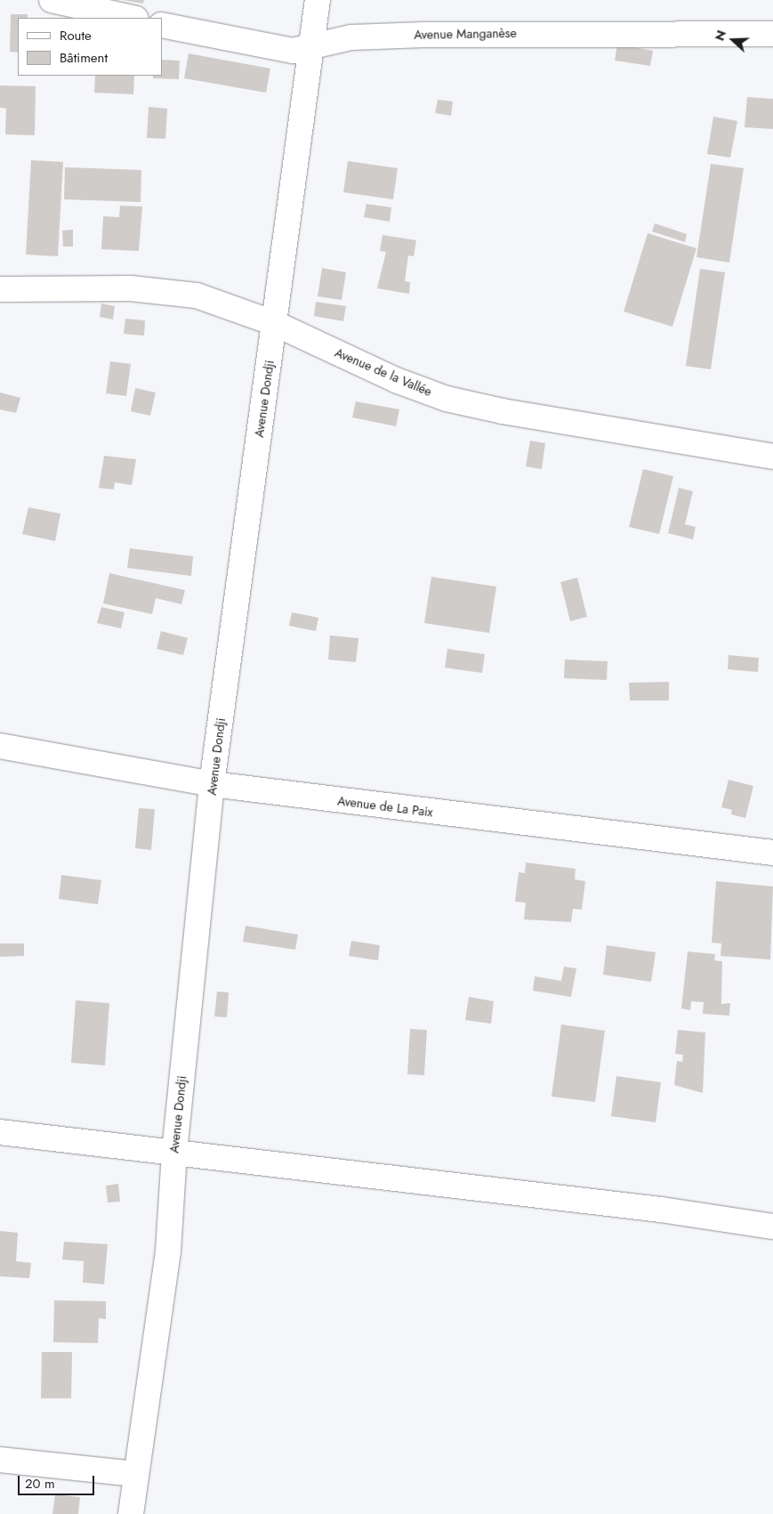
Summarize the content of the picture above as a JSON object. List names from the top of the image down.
{
  "streets": {
    "street": [
      "Avenue Manganèse",
      "Avenue de la Vallée",
      "Avenue Dondji",
      "Avenue de La Paix"
    ]
  },
  "crossings": [
    ["Avenue Manganèse", "Avenue Dondji"],
    ["Avenue de la Vallée", "Avenue Dondji"],
    ["Avenue Dondji", "Avenue de La Paix"]
  ],
  "legend": ["Route", "Bâtiment"],
  "scale_bar": "20 m",
  "north": "left"
}
